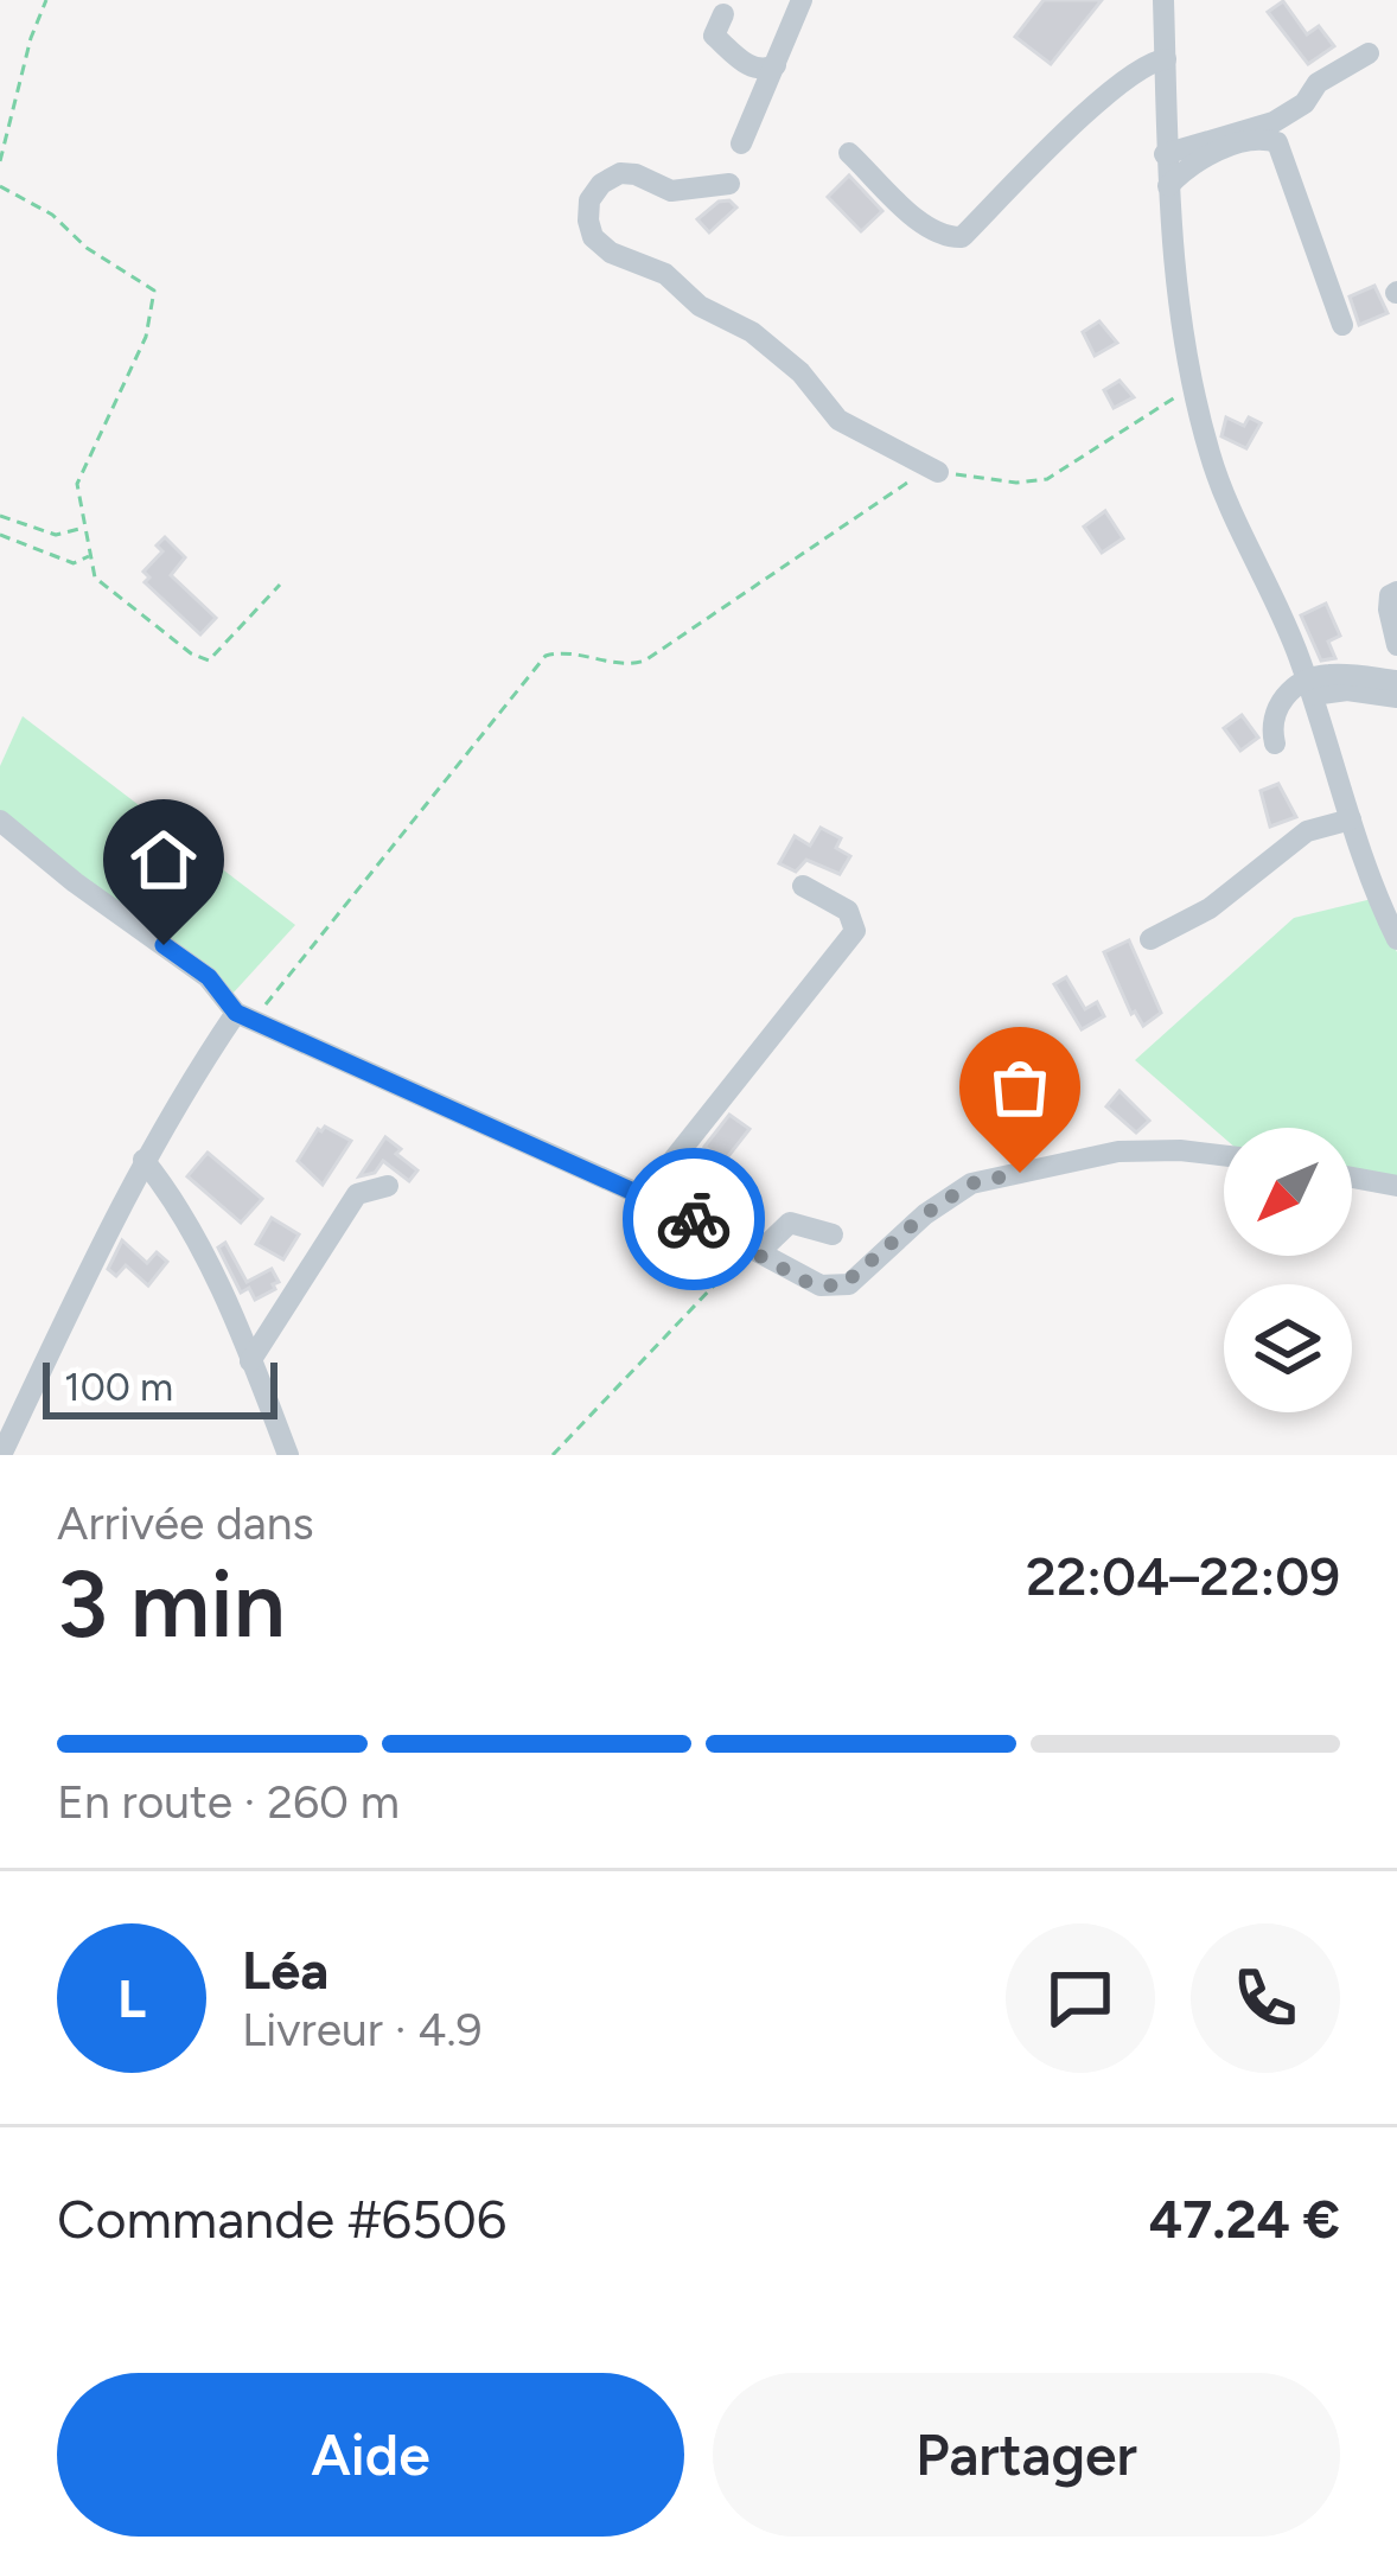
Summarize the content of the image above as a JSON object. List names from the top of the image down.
{
  "scale_bar": "100 m",
  "north": "bottom left",
  "page": {
    "scale": "100 m",
    "heading": ["3 min", "Arrivée dans", "22:04–22:09"],
    "panel": [
      "Léa",
      "Livreur · 4.9",
      "Commande #6506",
      "47.24 €"
    ],
    "bar": "En route · 260 m",
    "round": "L",
    "buttons": ["Aide", "Partager"]
  }
}
